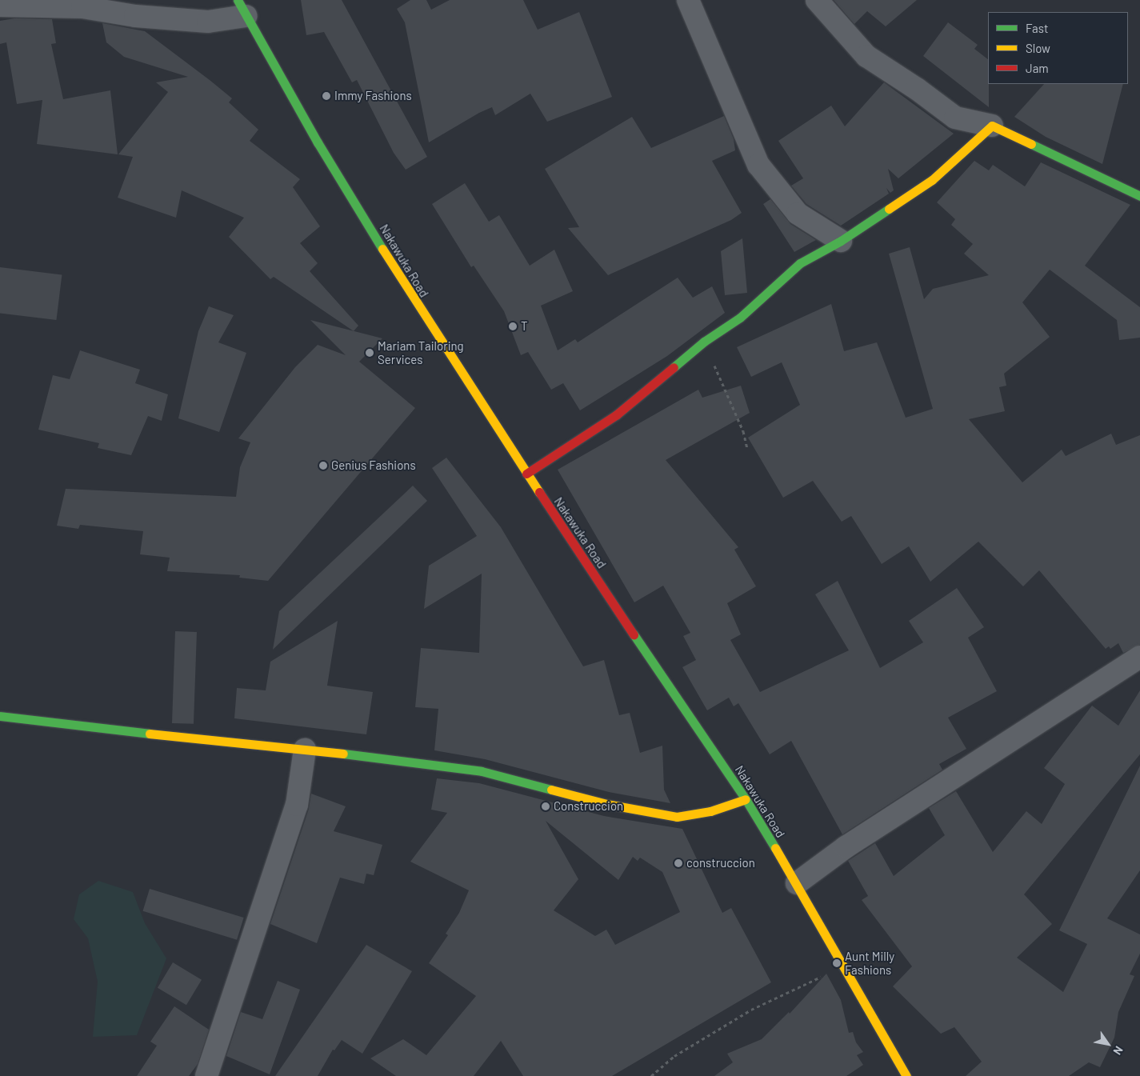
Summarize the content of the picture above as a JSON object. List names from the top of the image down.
{
  "streets": {
    "street": ["Nakawuka Road"]
  },
  "places": [
    "Immy Fashions",
    "T",
    "Mariam Tailoring Services",
    "Genius Fashions",
    "Construccion",
    "construccion",
    "Aunt Milly Fashions"
  ],
  "legend": ["Fast", "Slow", "Jam"],
  "north": "bottom right"
}
